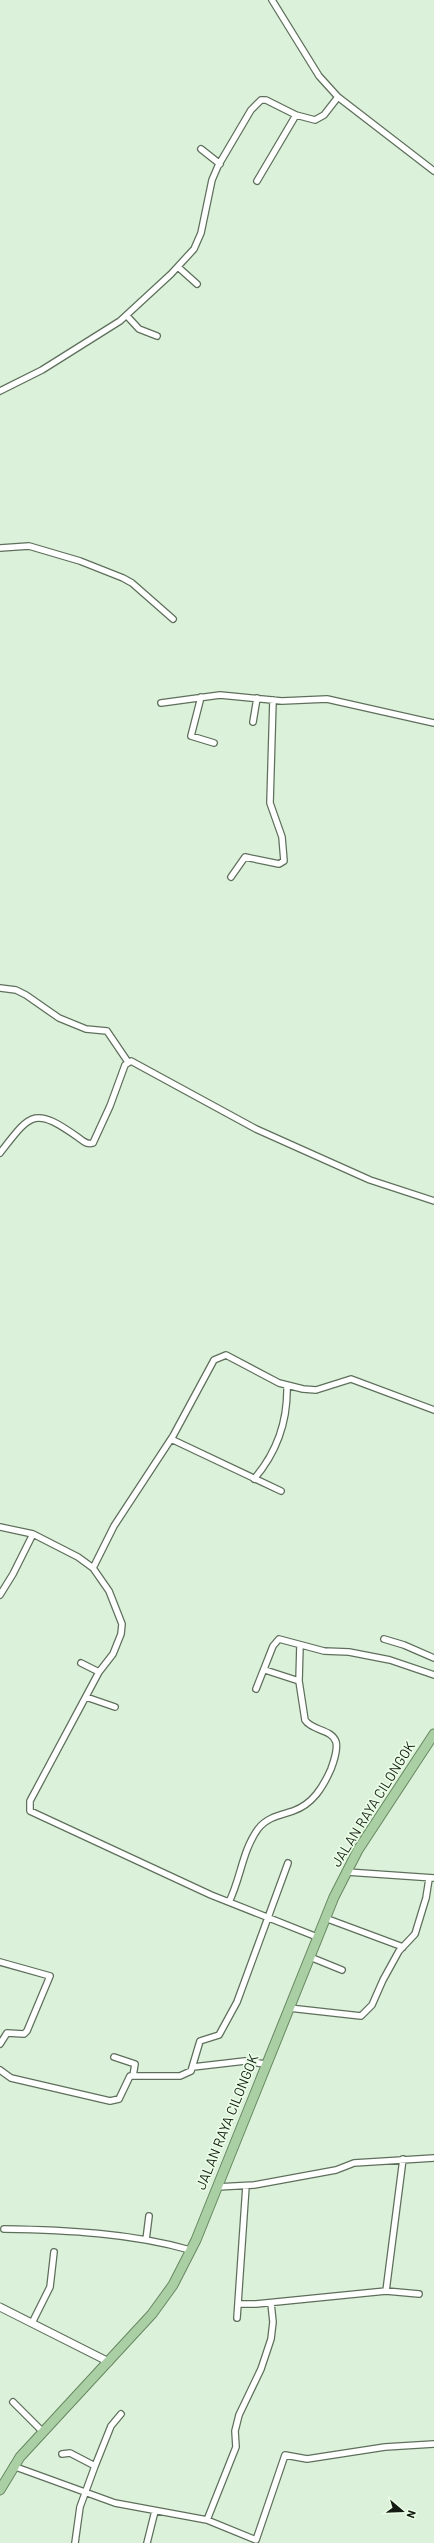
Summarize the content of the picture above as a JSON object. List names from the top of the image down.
{
  "streets": {
    "highway": ["JALAN RAYA CILONGOK"]
  },
  "north": "right"
}
